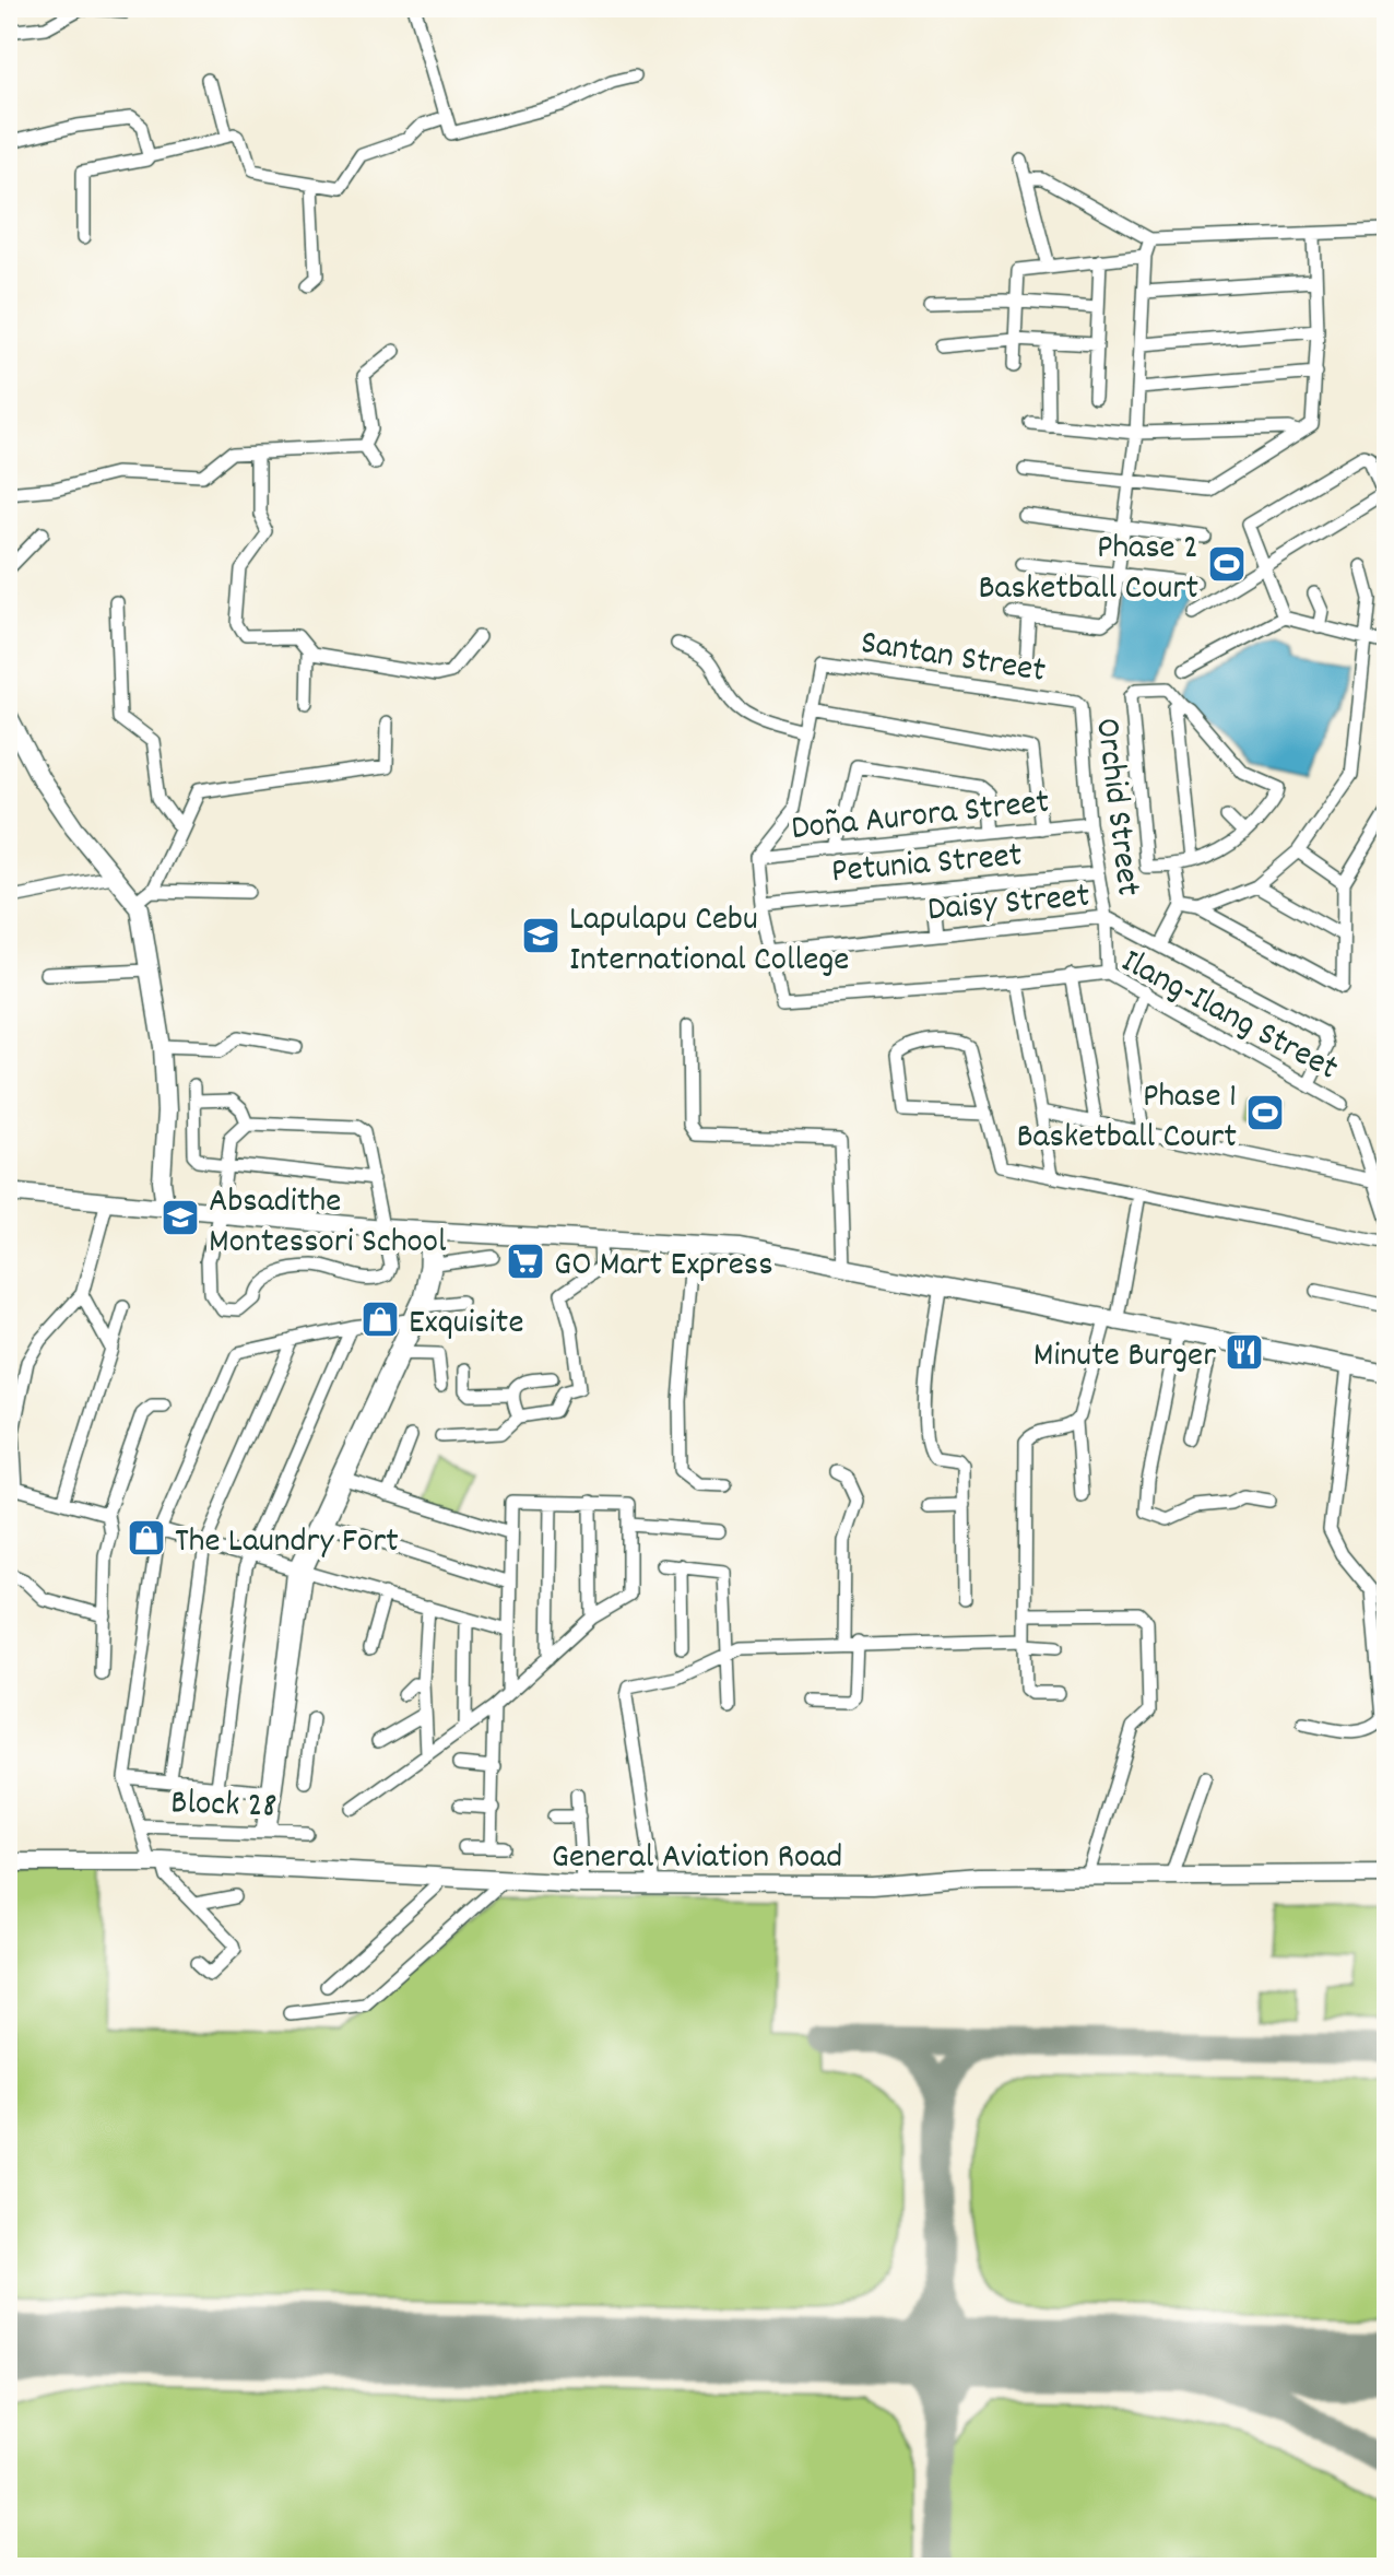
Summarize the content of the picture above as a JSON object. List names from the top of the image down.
{
  "streets": {
    "street": [
      "Santan Street",
      "Orchid Street",
      "Doña Aurora Street",
      "Petunia Street",
      "Daisy Street",
      "Ilang-Ilang Street",
      "Block 28",
      "General Aviation Road"
    ]
  },
  "crossings": [
    ["Santan Street", "Orchid Street"],
    ["Orchid Street", "Doña Aurora Street"],
    ["Orchid Street", "Petunia Street"],
    ["Orchid Street", "Daisy Street"],
    ["Orchid Street", "Ilang-Ilang Street"],
    ["Daisy Street", "Ilang-Ilang Street"]
  ],
  "places": {
    "sports": ["Phase 2 Basketball Court", "Phase 1 Basketball Court"],
    "school or university": ["Lapulapu Cebu International College", "Absadithe Montessori School"],
    "supermarket": ["GO Mart Express"],
    "shop": ["Exquisite", "The Laundry Fort"],
    "restaurant": ["Minute Burger"]
  }
}
